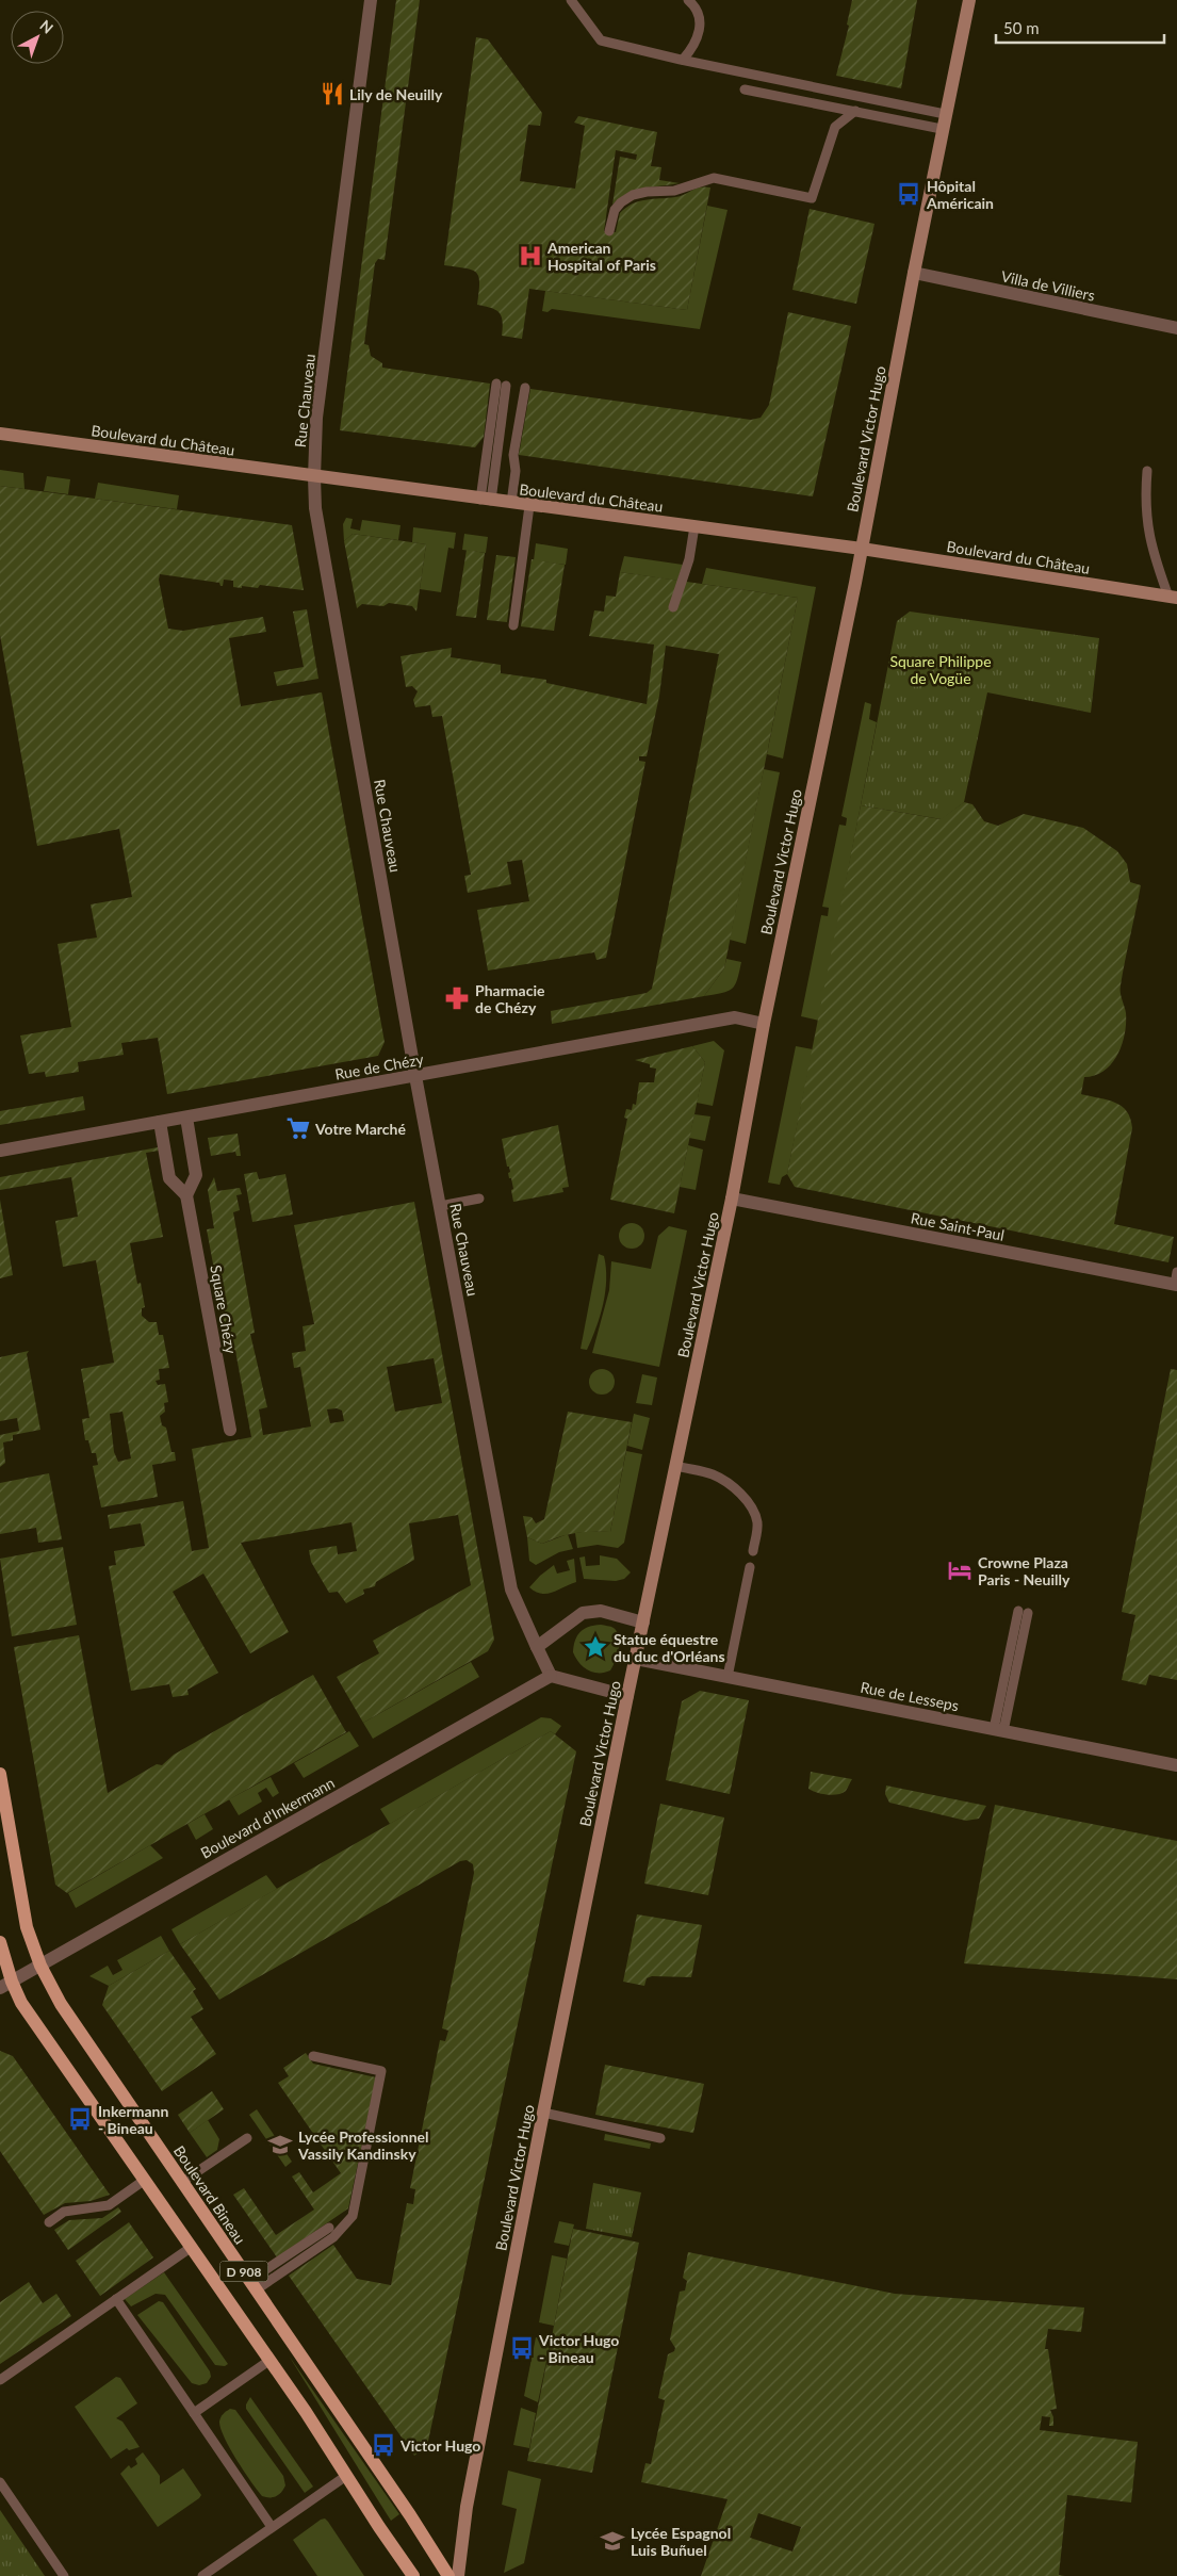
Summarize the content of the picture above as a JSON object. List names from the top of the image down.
{
  "streets": {
    "main road": ["Boulevard Bineau", "D 908"],
    "street": [
      "Villa de Villiers",
      "Rue Chauveau",
      "Boulevard Victor Hugo",
      "Boulevard du Château",
      "Rue de Chézy",
      "Rue Saint-Paul",
      "Square Chézy",
      "Rue de Lesseps",
      "Boulevard d'Inkermann"
    ]
  },
  "crossings": [
    ["Villa de Villiers", "Boulevard Victor Hugo"],
    ["Rue Chauveau", "Boulevard du Château"],
    ["Rue Chauveau", "Rue de Chézy"],
    ["Rue Chauveau", "Boulevard d'Inkermann"],
    ["Boulevard Victor Hugo", "Boulevard du Château"],
    ["Boulevard Victor Hugo", "Rue de Chézy"],
    ["Boulevard Victor Hugo", "Rue Saint-Paul"],
    ["Boulevard Victor Hugo", "Rue de Lesseps"],
    ["Boulevard d'Inkermann", "Boulevard Bineau"],
    ["Boulevard d'Inkermann", "D 908"]
  ],
  "parks": ["Square Philippe de Vogüe"],
  "places": {
    "restaurant": ["Lily de Neuilly"],
    "bus stop": [
      "Hôpital Américain",
      "Inkermann - Bineau",
      "Victor Hugo - Bineau",
      "Victor Hugo"
    ],
    "hospital": ["American Hospital of Paris"],
    "pharmacy": ["Pharmacie de Chézy"],
    "supermarket": ["Votre Marché"],
    "hotel": ["Crowne Plaza Paris - Neuilly"],
    "place": ["Statue équestre du duc d'Orléans"],
    "school or university": ["Lycée Professionnel Vassily Kandinsky", "Lycée Espagnol Luis Buñuel"]
  },
  "scale_bar": "50 m",
  "north": "top right"
}
